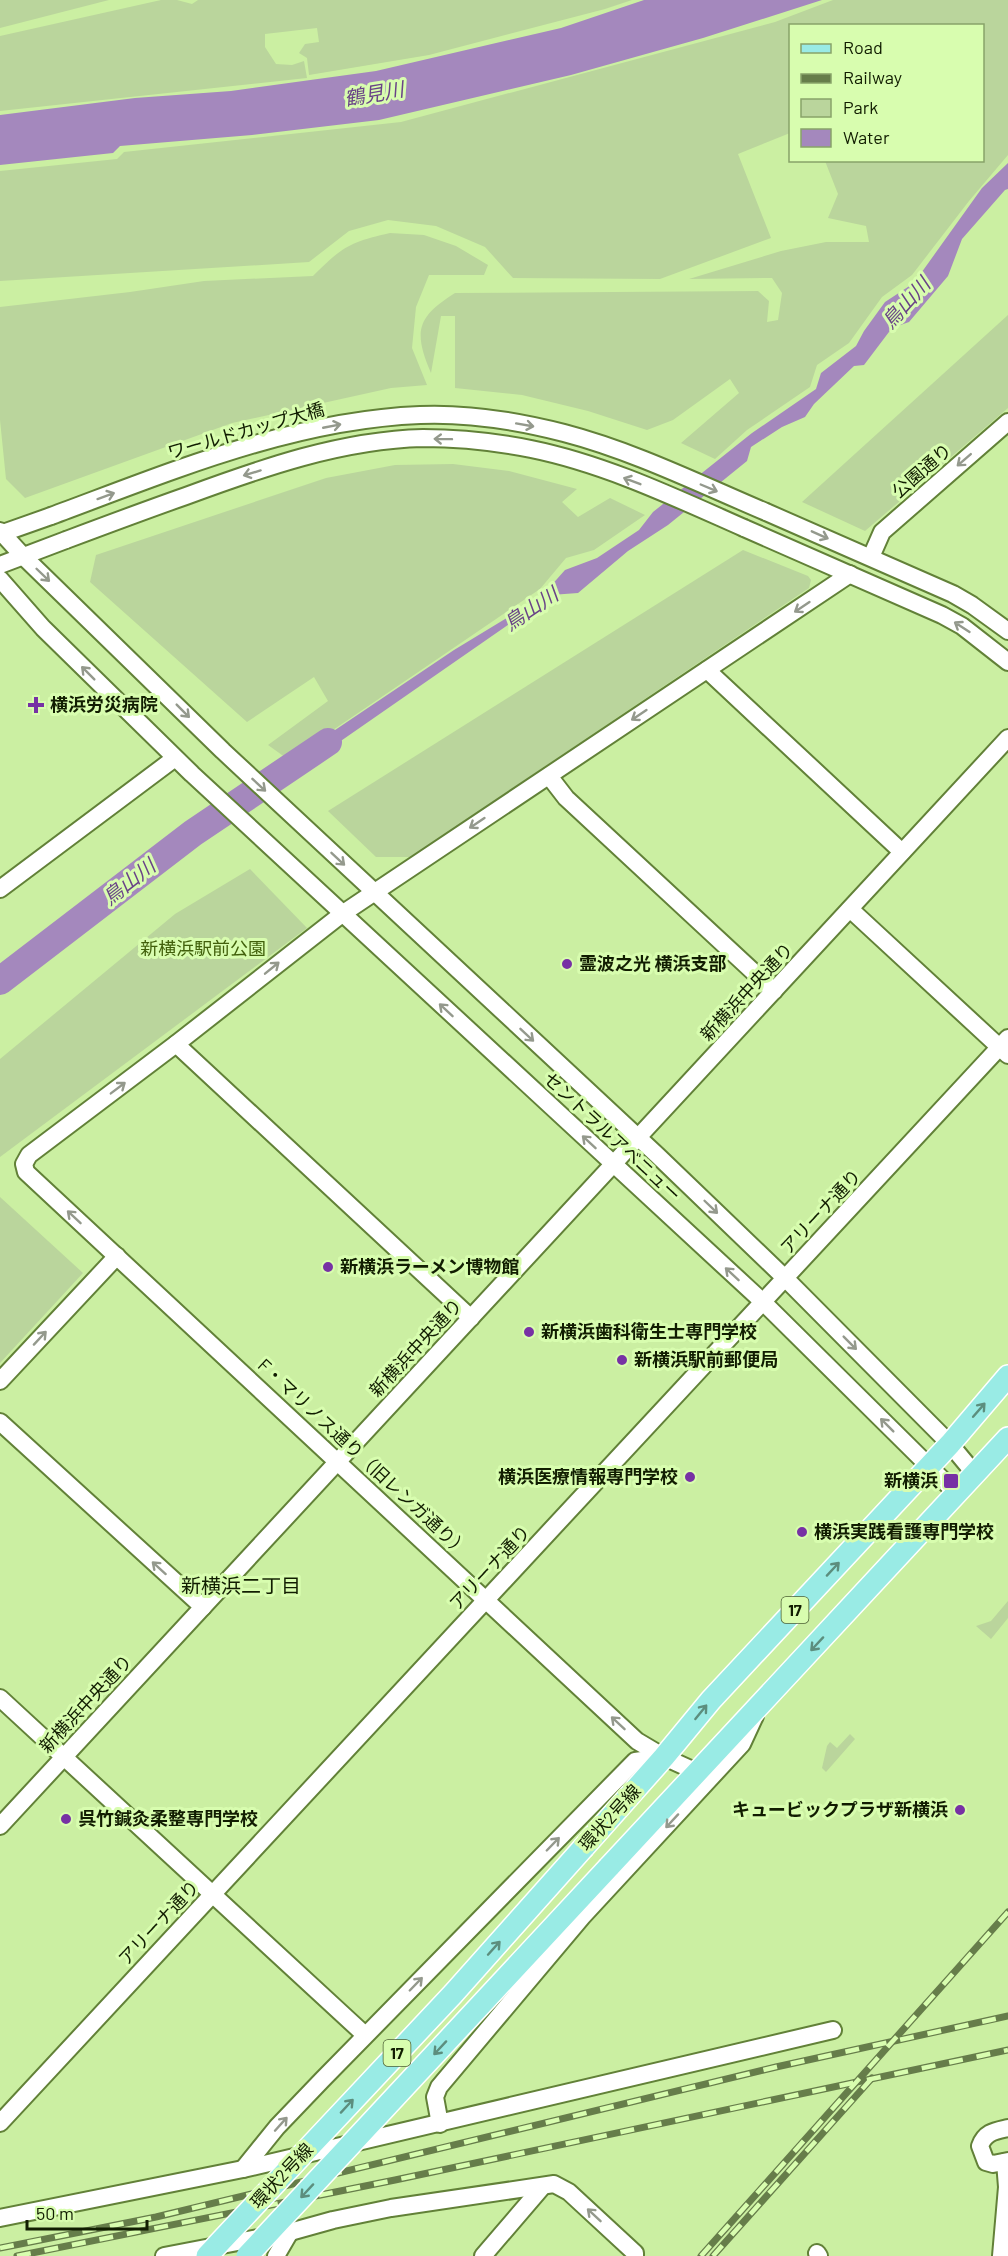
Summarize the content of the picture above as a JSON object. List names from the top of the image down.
{
  "streets": {
    "main road": ["17", "環状2号線"],
    "street": [
      "ワールドカップ大橋",
      "公園通り",
      "新横浜中央通り",
      "セントラルアベニュー",
      "アリーナ通り",
      "F・マリノス通り（旧レンガ通り）"
    ]
  },
  "crossings": [
    ["ワールドカップ大橋", "公園通り"],
    ["ワールドカップ大橋", "セントラルアベニュー"],
    ["新横浜中央通り", "セントラルアベニュー"],
    ["新横浜中央通り", "F・マリノス通り（旧レンガ通り）"],
    ["セントラルアベニュー", "アリーナ通り"],
    ["セントラルアベニュー", "環状2号線"],
    ["アリーナ通り", "F・マリノス通り（旧レンガ通り）"],
    ["F・マリノス通り（旧レンガ通り）", "環状2号線"]
  ],
  "one_way": ["公園通り"],
  "districts": ["新横浜二丁目"],
  "water": ["鶴見川", "鳥山川"],
  "parks": ["新横浜駅前公園"],
  "places": {
    "health": ["横浜労災病院"],
    "other": [
      "霊波之光 横浜支部",
      "新横浜ラーメン博物館",
      "新横浜歯科衛生士専門学校",
      "新横浜駅前郵便局",
      "横浜医療情報専門学校",
      "横浜実践看護専門学校",
      "キュービックプラザ新横浜",
      "呉竹鍼灸柔整専門学校"
    ],
    "transit": ["新横浜"]
  },
  "legend": [
    "Road",
    "Railway",
    "Park",
    "Water"
  ],
  "scale_bar": "50 m"
}
